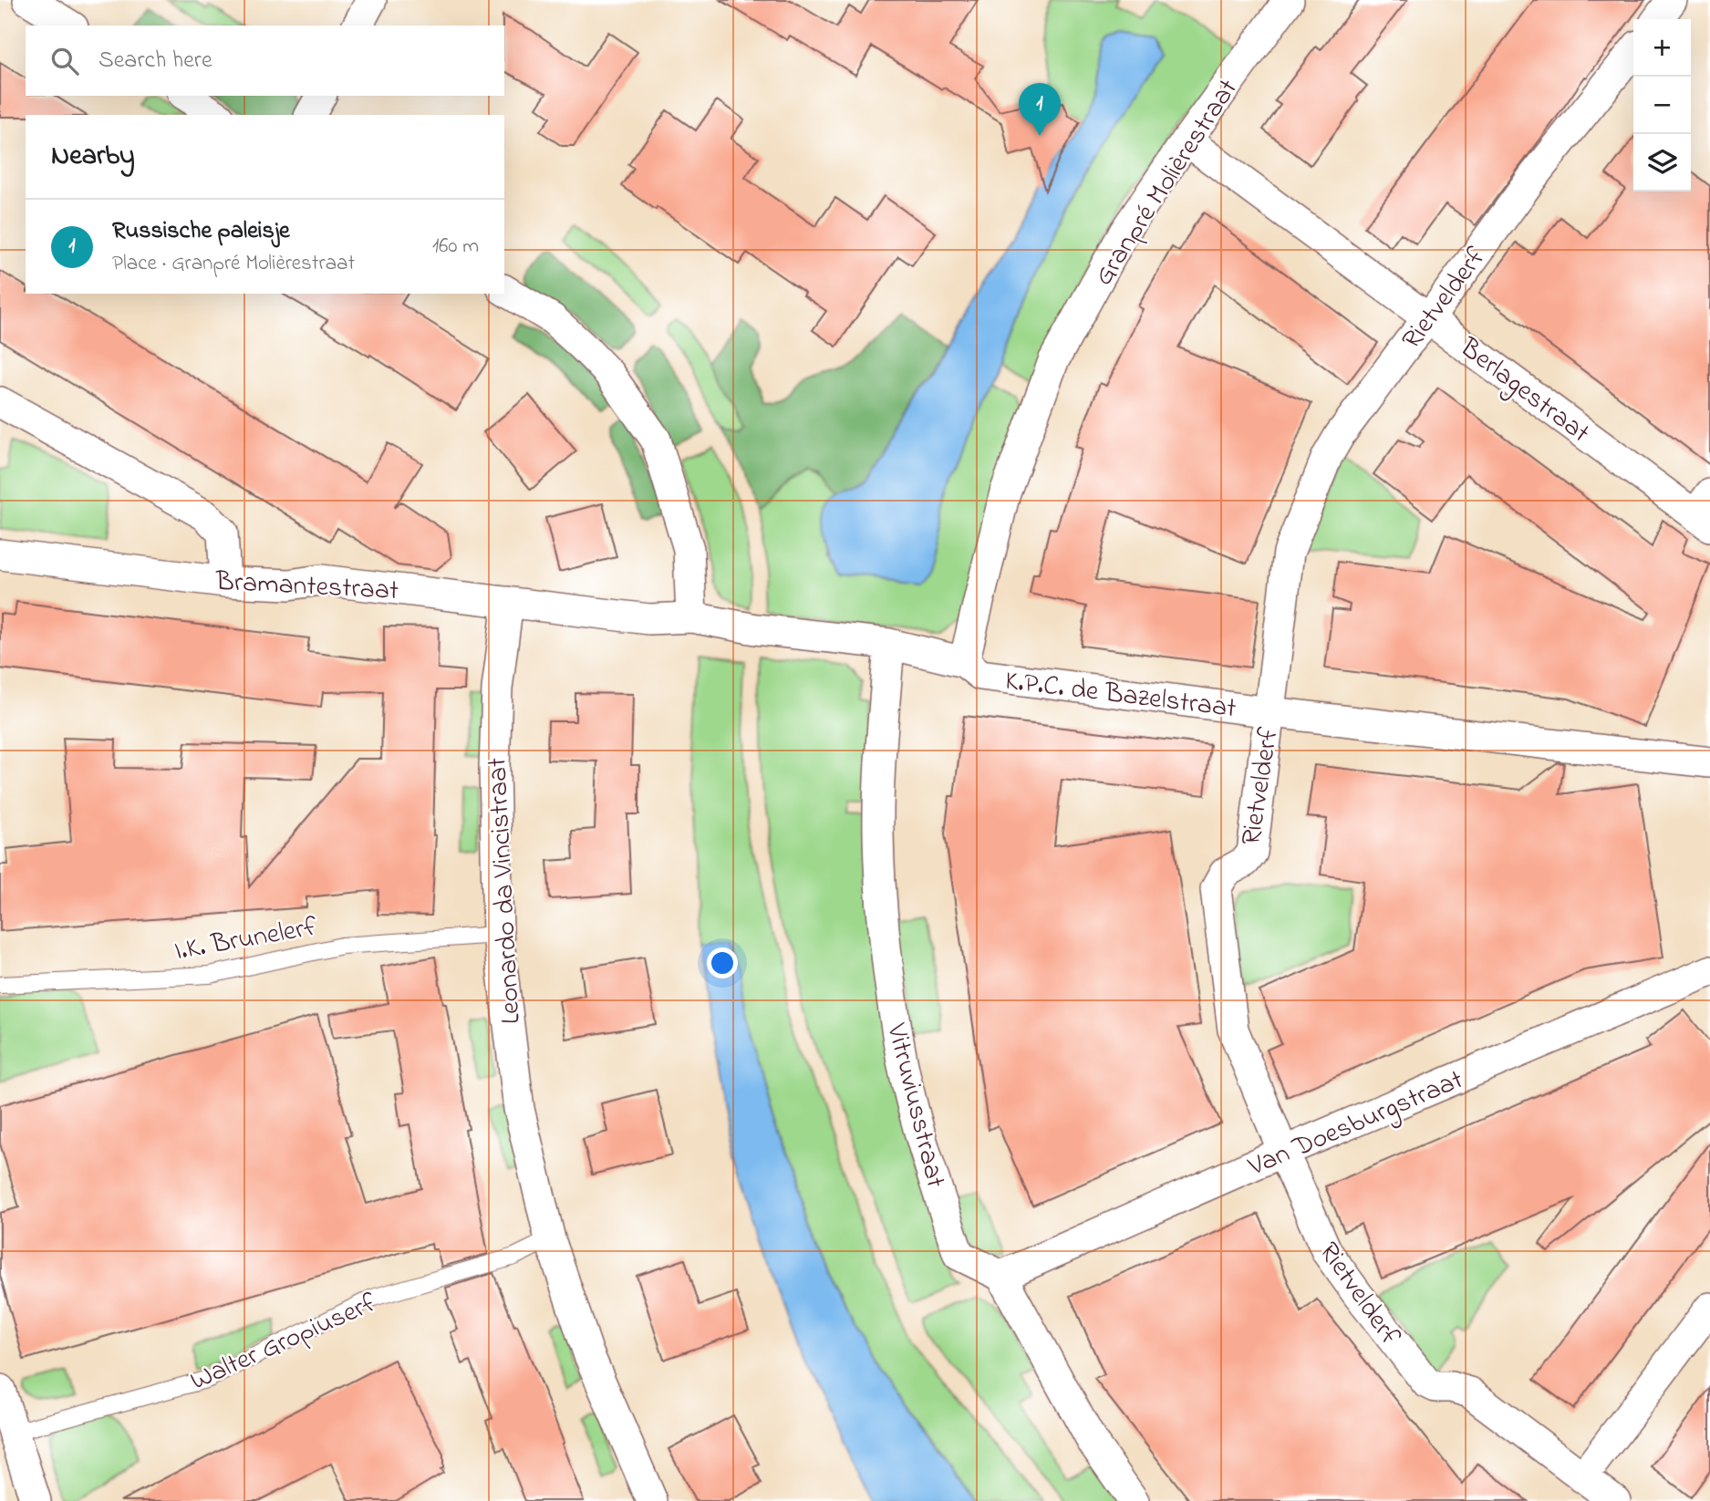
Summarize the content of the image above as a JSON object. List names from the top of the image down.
{
  "streets": {
    "street": [
      "Granpré Molièrestraat",
      "Rietvelderf",
      "Berlagestraat",
      "Bramantestraat",
      "K.P.C. de Bazelstraat",
      "Leonardo da Vincistraat",
      "Vitruviusstraat",
      "Van Doesburgstraat"
    ],
    "lane": ["I.K. Brunelerf", "Walter Gropiuserf"]
  },
  "crossings": [
    ["Granpré Molièrestraat", "Berlagestraat"],
    ["Granpré Molièrestraat", "K.P.C. de Bazelstraat"],
    ["Rietvelderf", "Berlagestraat"],
    ["Rietvelderf", "K.P.C. de Bazelstraat"],
    ["Rietvelderf", "Van Doesburgstraat"],
    ["Bramantestraat", "K.P.C. de Bazelstraat"],
    ["Bramantestraat", "Leonardo da Vincistraat"],
    ["K.P.C. de Bazelstraat", "Vitruviusstraat"],
    ["Leonardo da Vincistraat", "I.K. Brunelerf"],
    ["Leonardo da Vincistraat", "Walter Gropiuserf"],
    ["Vitruviusstraat", "Van Doesburgstraat"]
  ],
  "page": {
    "map_buttons": ["+", "−"],
    "search": "Search here",
    "pins": "1",
    "heading": "Nearby",
    "list": [
      {
        "mark": "1",
        "name": "Russische paleisje",
        "note": "Place · Granpré Molièrestraat",
        "value": "160 m"
      }
    ]
  }
}
